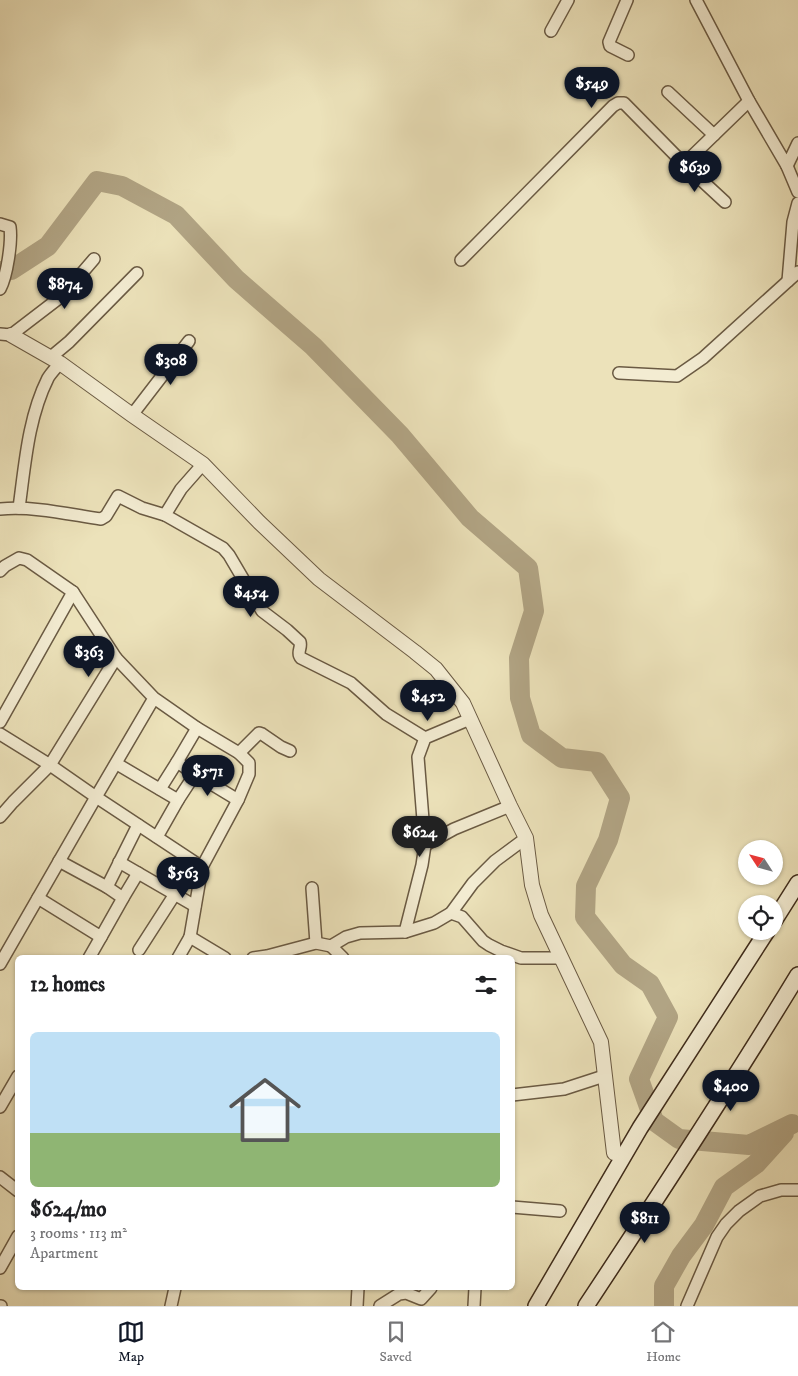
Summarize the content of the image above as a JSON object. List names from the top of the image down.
{
  "north": "top left",
  "page": {
    "price": [
      "$549",
      "$639",
      "$874",
      "$308",
      "$454",
      "$363",
      "$452",
      "$571",
      "$624",
      "$563",
      "$400",
      "$811"
    ],
    "heading": "12 homes",
    "list": [
      {
        "name": "$624/mo",
        "note": "3 rooms · 113 m² · Apartment"
      }
    ],
    "tabs": ["Map", "Saved", "Home"]
  }
}
